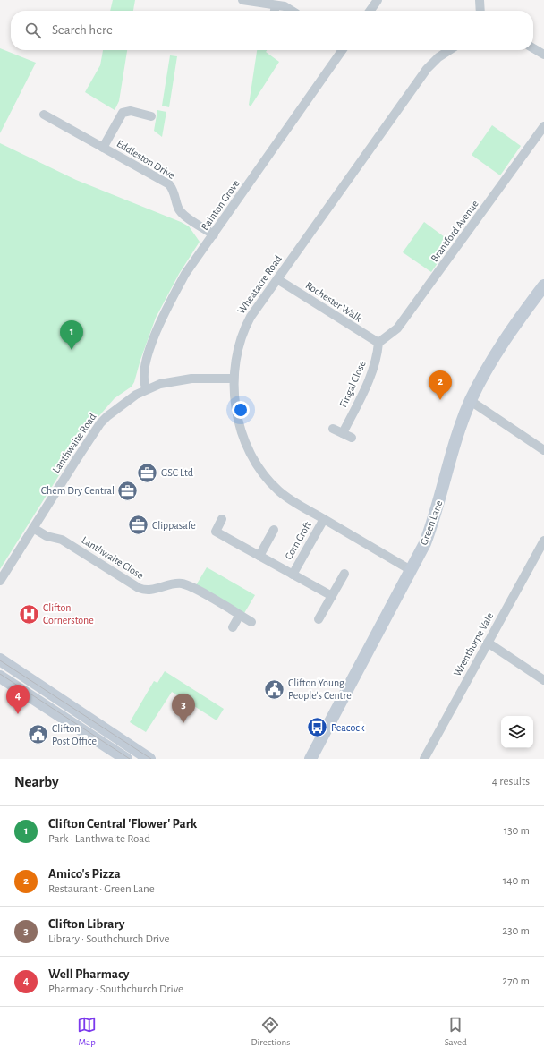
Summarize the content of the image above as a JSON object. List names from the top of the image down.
{
  "streets": {
    "street": [
      "Eddleston Drive",
      "Bainton Grove",
      "Brantford Avenue",
      "Wheatacre Road",
      "Rochester Walk",
      "Fingal Close",
      "Lanthwaite Road",
      "Green Lane",
      "Corn Croft",
      "Lanthwaite Close",
      "Wrenthorpe Vale"
    ]
  },
  "crossings": [
    ["Eddleston Drive", "Bainton Grove"],
    ["Bainton Grove", "Lanthwaite Road"],
    ["Brantford Avenue", "Rochester Walk"],
    ["Brantford Avenue", "Fingal Close"],
    ["Wheatacre Road", "Rochester Walk"],
    ["Wheatacre Road", "Lanthwaite Road"],
    ["Wheatacre Road", "Green Lane"],
    ["Wheatacre Road", "Corn Croft"],
    ["Rochester Walk", "Fingal Close"],
    ["Lanthwaite Road", "Lanthwaite Close"]
  ],
  "places": {
    "office": ["GSC Ltd", "Chem Dry Central", "Clippasafe"],
    "hospital": ["Clifton Cornerstone"],
    "public building": ["Clifton Young People's Centre", "Clifton Post Office"],
    "bus stop": ["Peacock"]
  },
  "page": {
    "search": "Search here",
    "pins": [
      "1",
      "2",
      "4",
      "3"
    ],
    "heading": ["Nearby", "4 results"],
    "list": [
      {
        "mark": "1",
        "name": "Clifton Central 'Flower' Park",
        "note": "Park · Lanthwaite Road",
        "value": "130 m"
      },
      {
        "mark": "2",
        "name": "Amico's Pizza",
        "note": "Restaurant · Green Lane",
        "value": "140 m"
      },
      {
        "mark": "3",
        "name": "Clifton Library",
        "note": "Library · Southchurch Drive",
        "value": "230 m"
      },
      {
        "mark": "4",
        "name": "Well Pharmacy",
        "note": "Pharmacy · Southchurch Drive",
        "value": "270 m"
      }
    ],
    "nav": ["Map", "Directions", "Saved"]
  }
}
